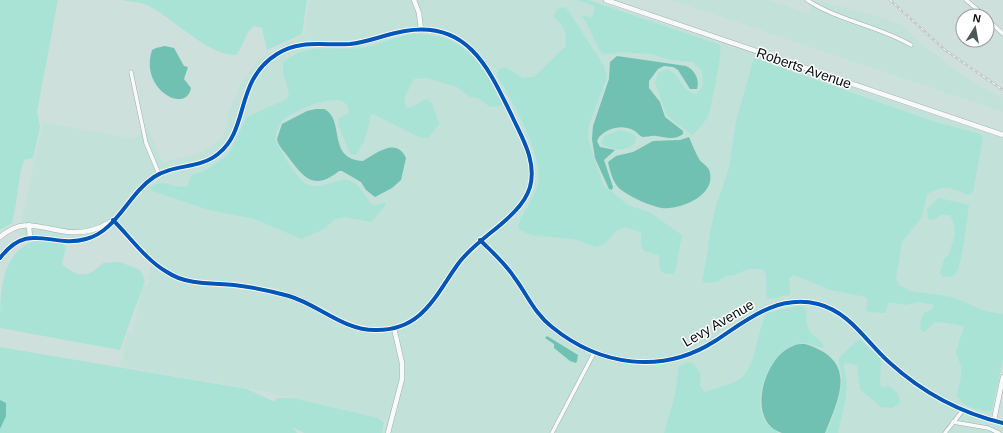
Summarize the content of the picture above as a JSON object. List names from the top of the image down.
{
  "streets": {
    "street": ["Roberts Avenue", "Levy Avenue"]
  },
  "north": "top"
}
